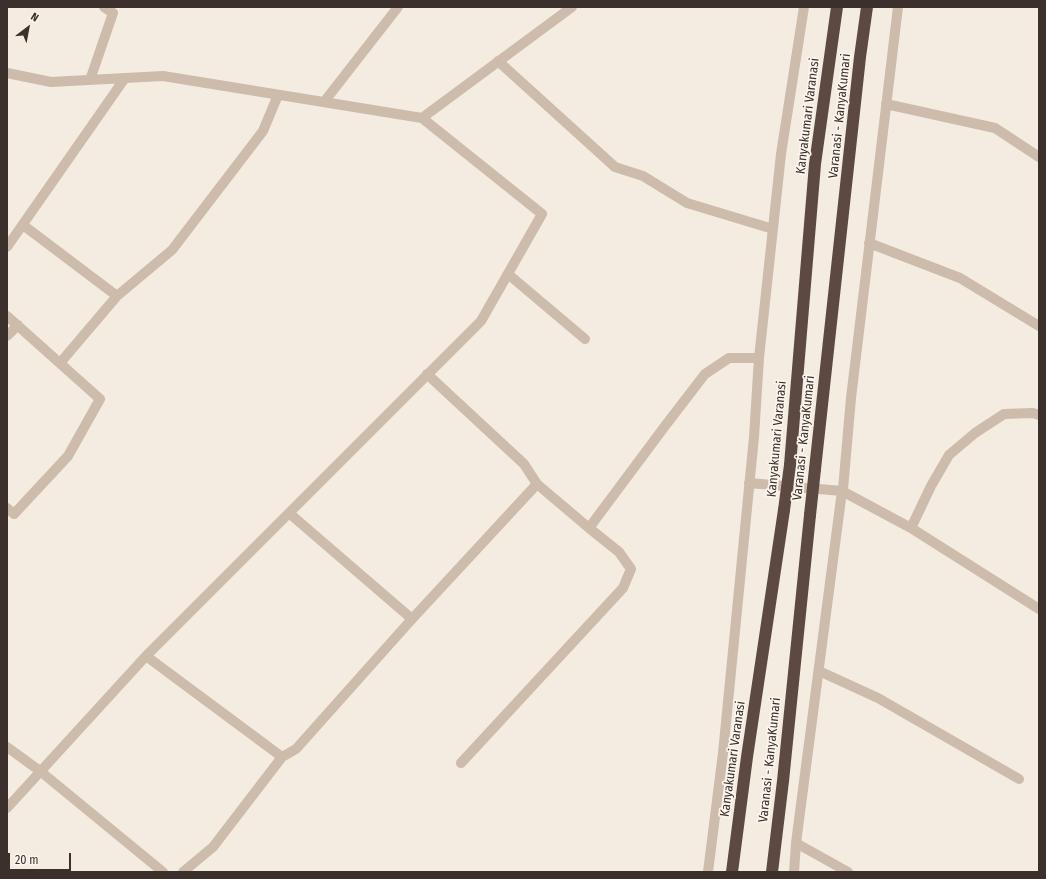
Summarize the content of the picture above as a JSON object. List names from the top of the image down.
{
  "streets": {
    "highway": ["Kanyakumari Varanasi", "Varanasi - KanyaKumari"]
  },
  "scale_bar": "20 m",
  "north": "top right"
}
